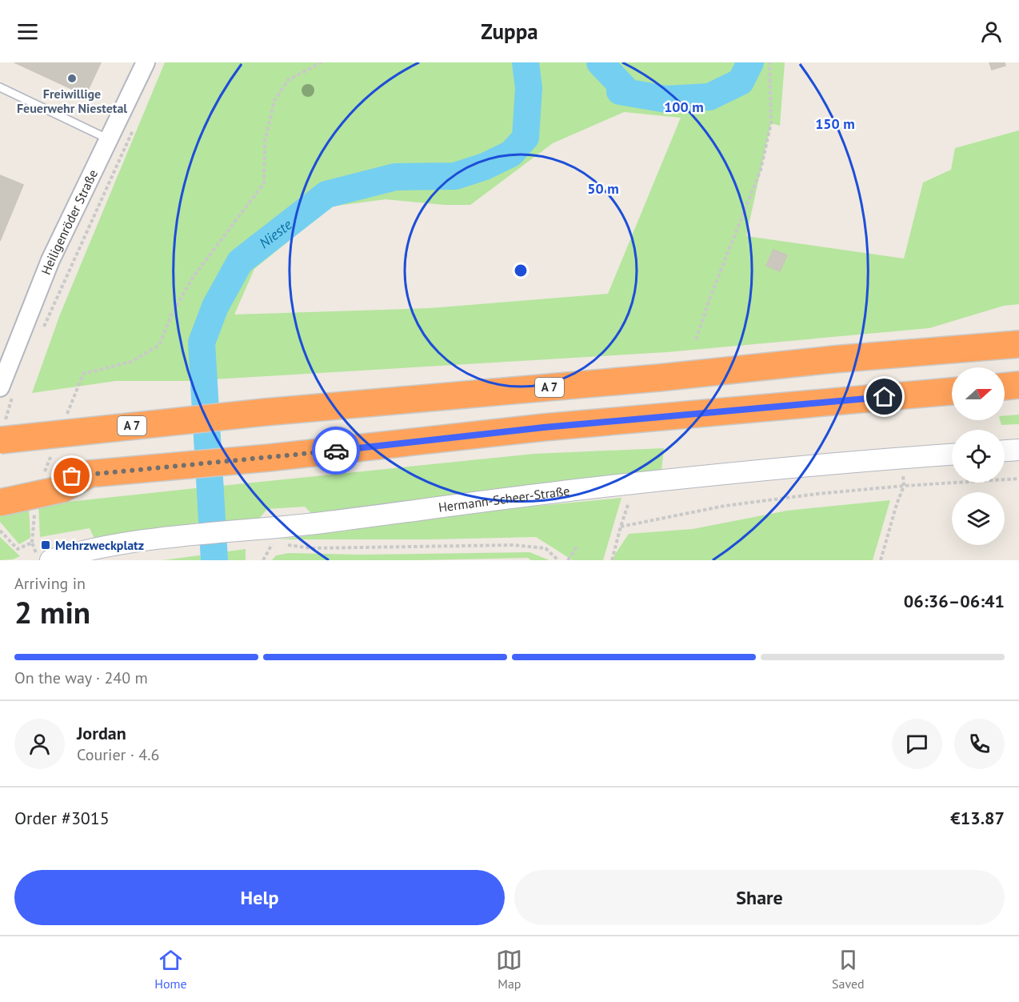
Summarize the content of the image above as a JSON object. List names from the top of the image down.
{
  "streets": {
    "highway": ["A 7"],
    "main road": ["Hermann-Scheer-Straße"],
    "street": ["Heiligenröder Straße"]
  },
  "water": ["Nieste"],
  "places": {
    "other": ["Freiwillige Feuerwehr Niestetal"],
    "transit": ["Mehrzweckplatz"]
  },
  "north": "right",
  "page": {
    "header": "Zuppa",
    "heading": ["2 min", "Arriving in", "06:36–06:41"],
    "panel": [
      "Jordan",
      "Courier · 4.6",
      "Order #3015",
      "€13.87"
    ],
    "bar": "On the way · 240 m",
    "buttons": ["Help", "Share"],
    "tabs": ["Home", "Map", "Saved"]
  },
  "rings": ["100 m", "150 m", "50 m"]
}
